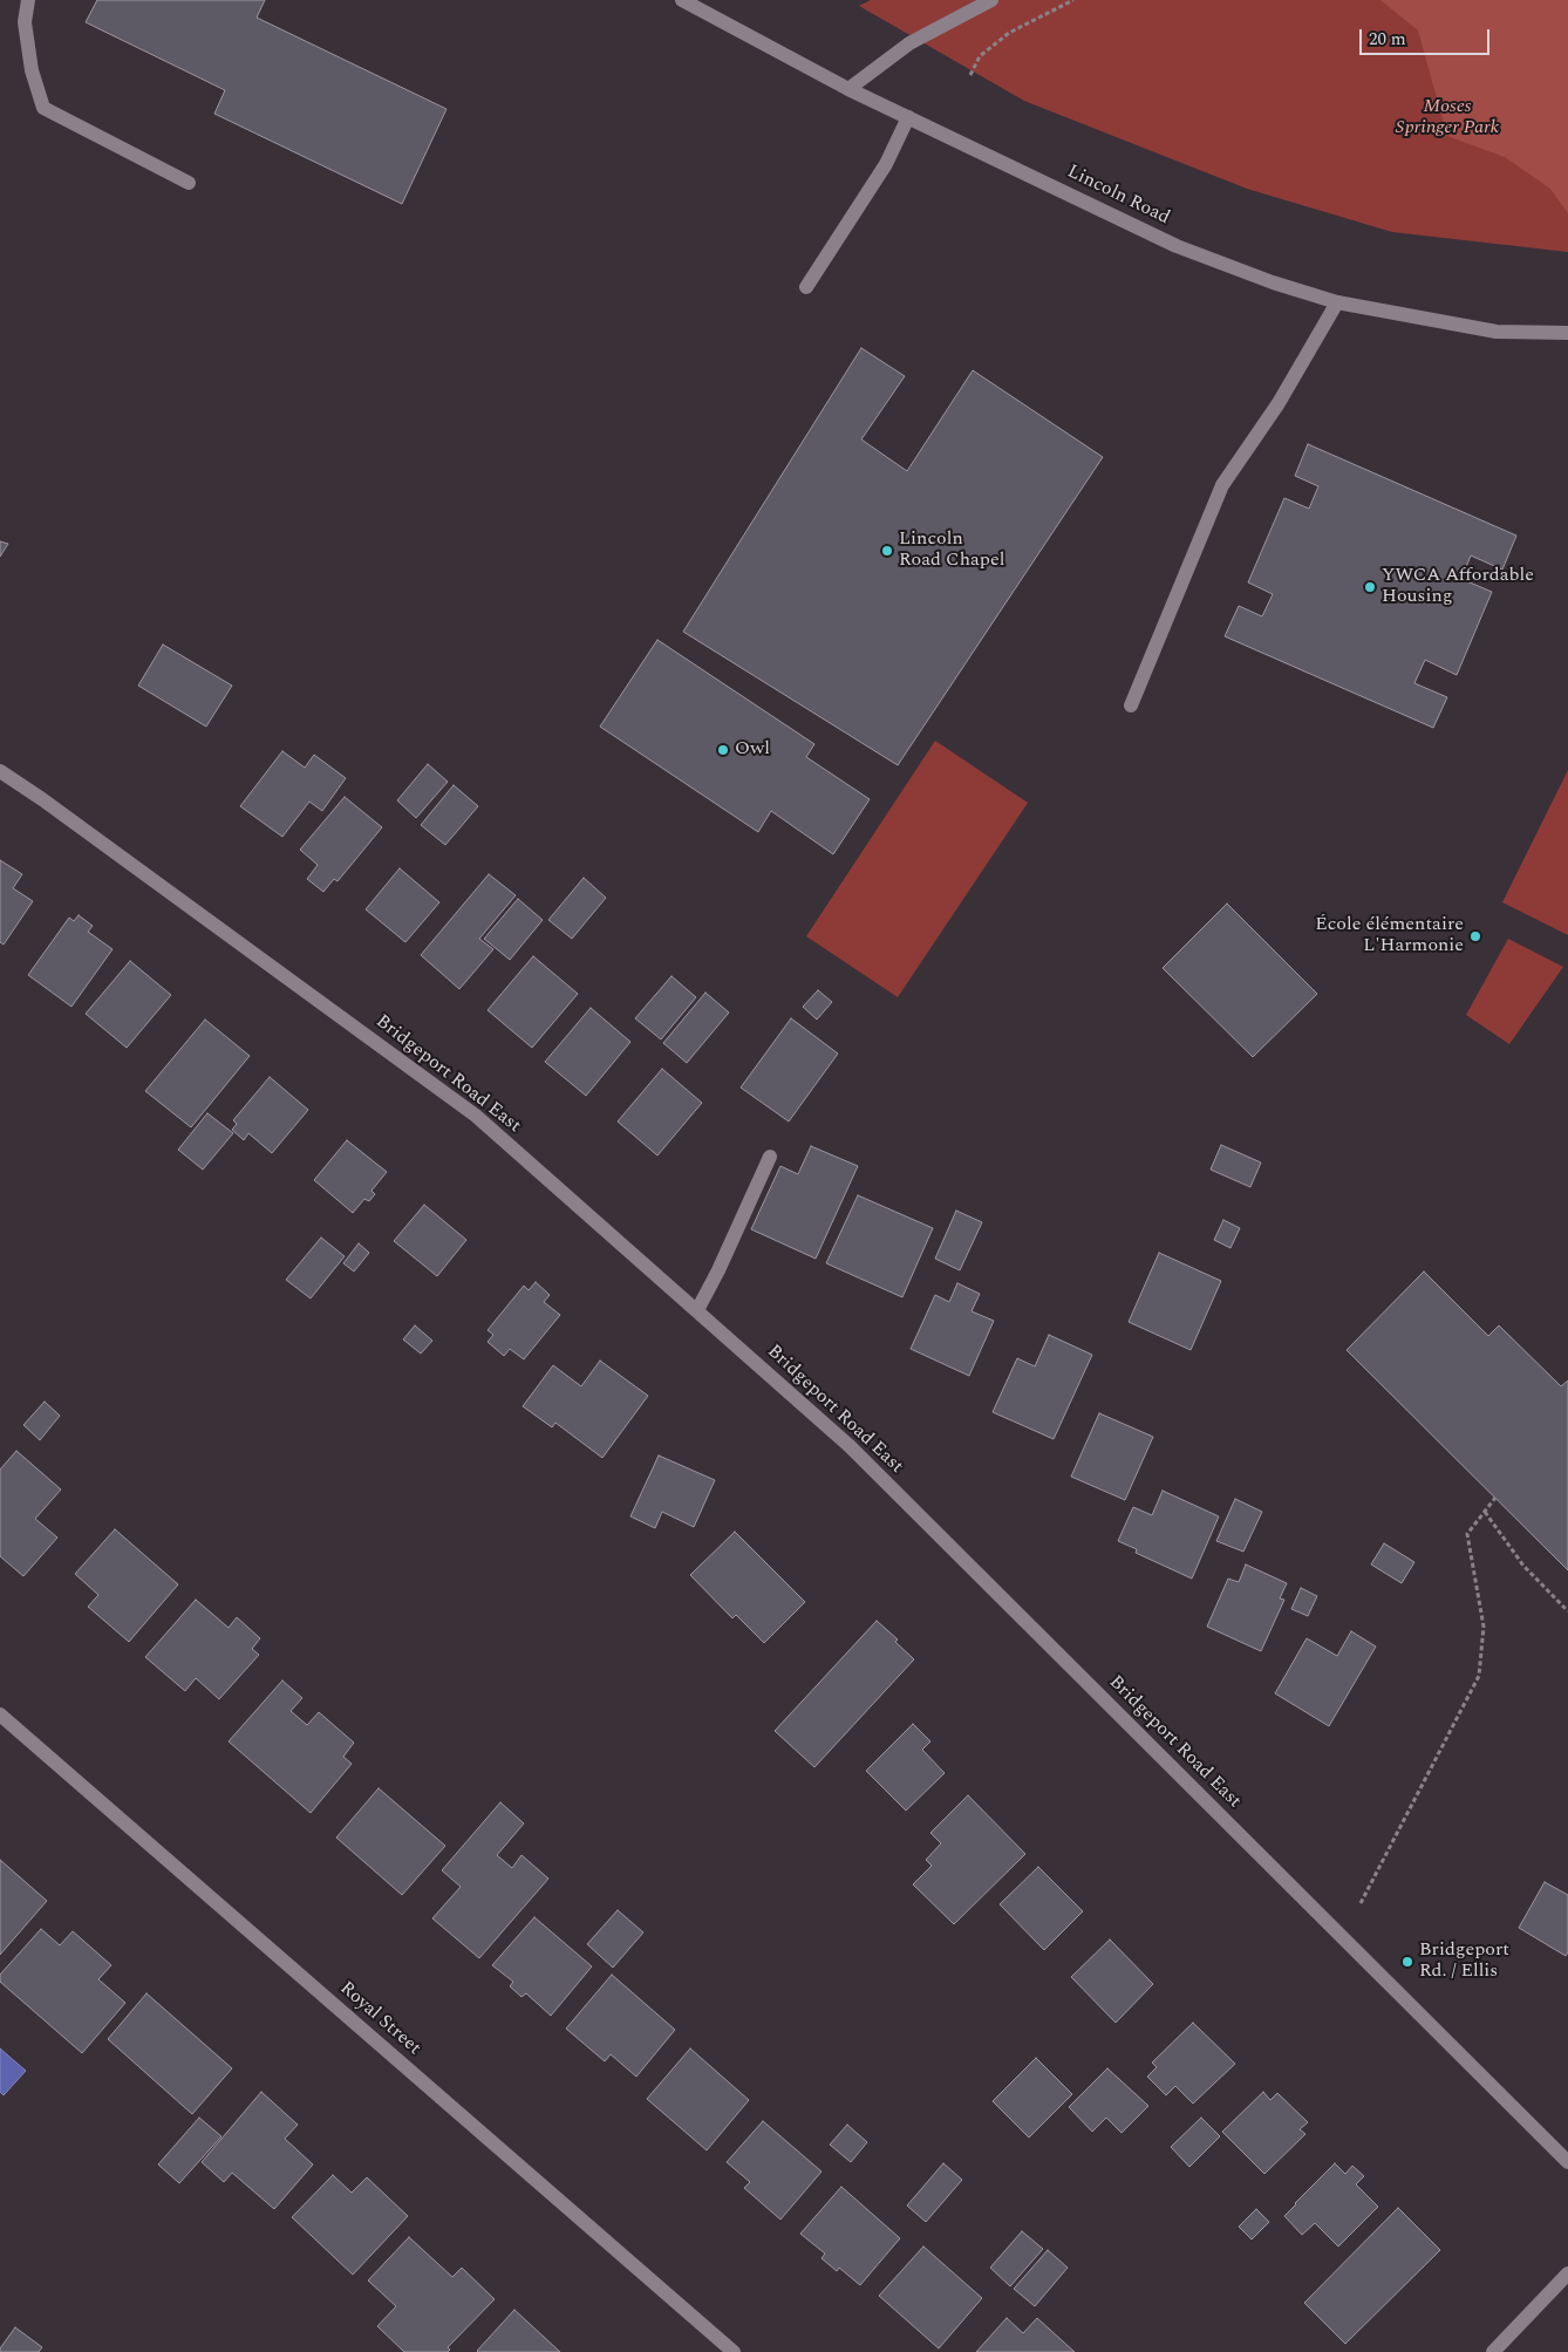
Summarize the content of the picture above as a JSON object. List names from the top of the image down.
{
  "streets": {
    "main road": ["Lincoln Road", "Bridgeport Road East", "Royal Street"]
  },
  "parks": ["Moses Springer Park"],
  "places": [
    "Lincoln Road Chapel",
    "YWCA Affordable Housing",
    "Owl",
    "École élémentaire L'Harmonie",
    "Bridgeport Rd. / Ellis"
  ],
  "scale_bar": "20 m"
}
